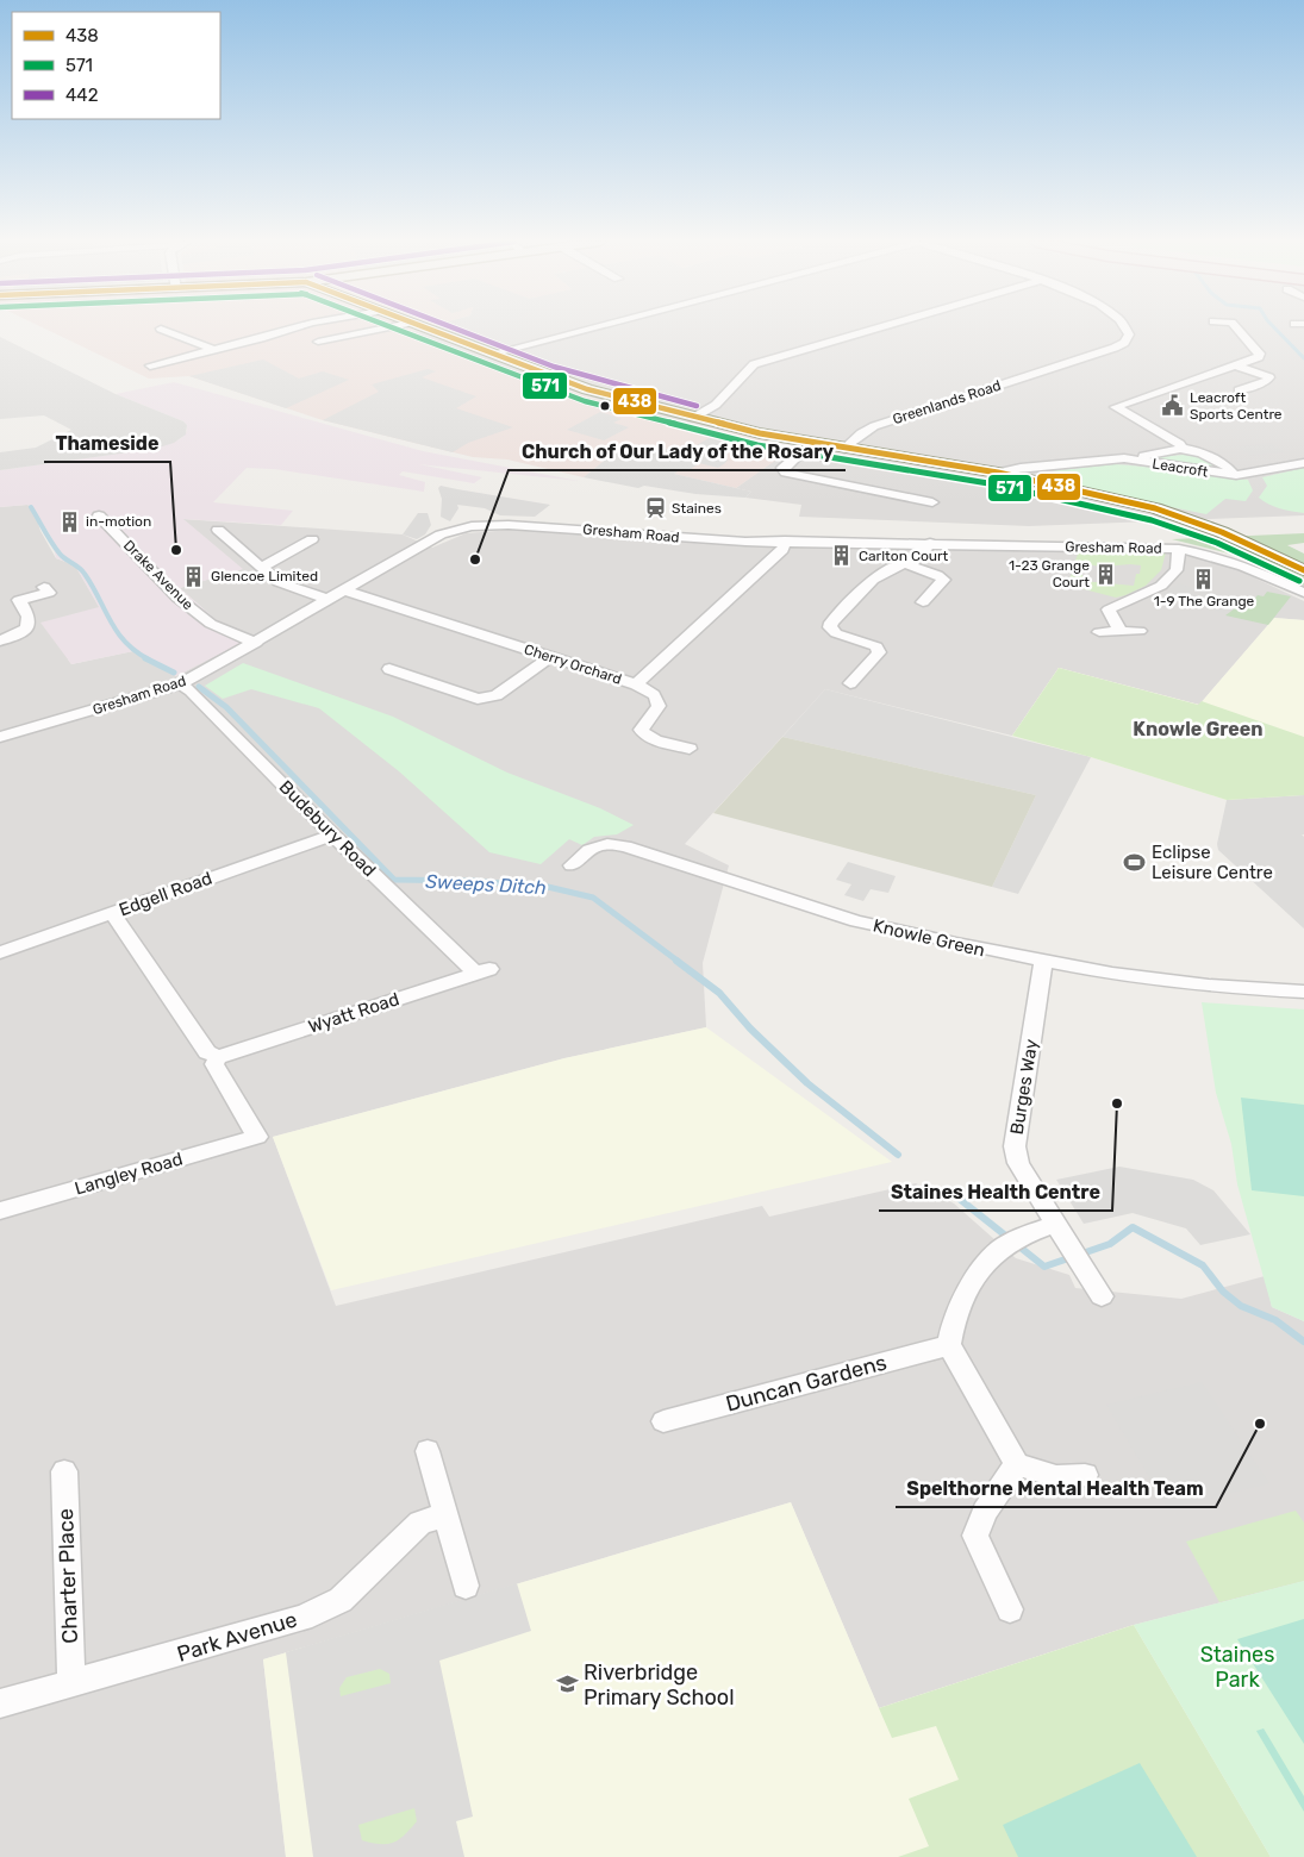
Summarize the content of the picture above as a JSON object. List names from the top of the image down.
{
  "streets": {
    "street": [
      "Greenlands Road",
      "Leacroft",
      "Gresham Road",
      "Drake Avenue",
      "Cherry Orchard",
      "Budebury Road",
      "Edgell Road",
      "Knowle Green",
      "Wyatt Road",
      "Burges Way",
      "Langley Road",
      "Duncan Gardens",
      "Charter Place",
      "Park Avenue"
    ]
  },
  "crossings": [
    ["Gresham Road", "Drake Avenue"],
    ["Gresham Road", "Cherry Orchard"],
    ["Gresham Road", "Budebury Road"],
    ["Budebury Road", "Edgell Road"],
    ["Budebury Road", "Wyatt Road"],
    ["Knowle Green", "Burges Way"],
    ["Wyatt Road", "Langley Road"],
    ["Charter Place", "Park Avenue"]
  ],
  "districts": ["Knowle Green"],
  "water": ["Sweeps Ditch"],
  "parks": ["Staines Park"],
  "places": {
    "public building": ["Leacroft Sports Centre"],
    "station": ["Staines"],
    "building": [
      "in-motion",
      "Carlton Court",
      "1-23 Grange Court",
      "Glencoe Limited",
      "1-9 The Grange"
    ],
    "other": [
      "Thameside",
      "Church of Our Lady of the Rosary",
      "Staines Health Centre",
      "Spelthorne Mental Health Team"
    ],
    "sports": ["Eclipse Leisure Centre"],
    "school or university": ["Riverbridge Primary School"]
  },
  "lines": ["transit line 438", "transit line 571", "transit line 442"],
  "legend": ["438", "571", "442"]
}
